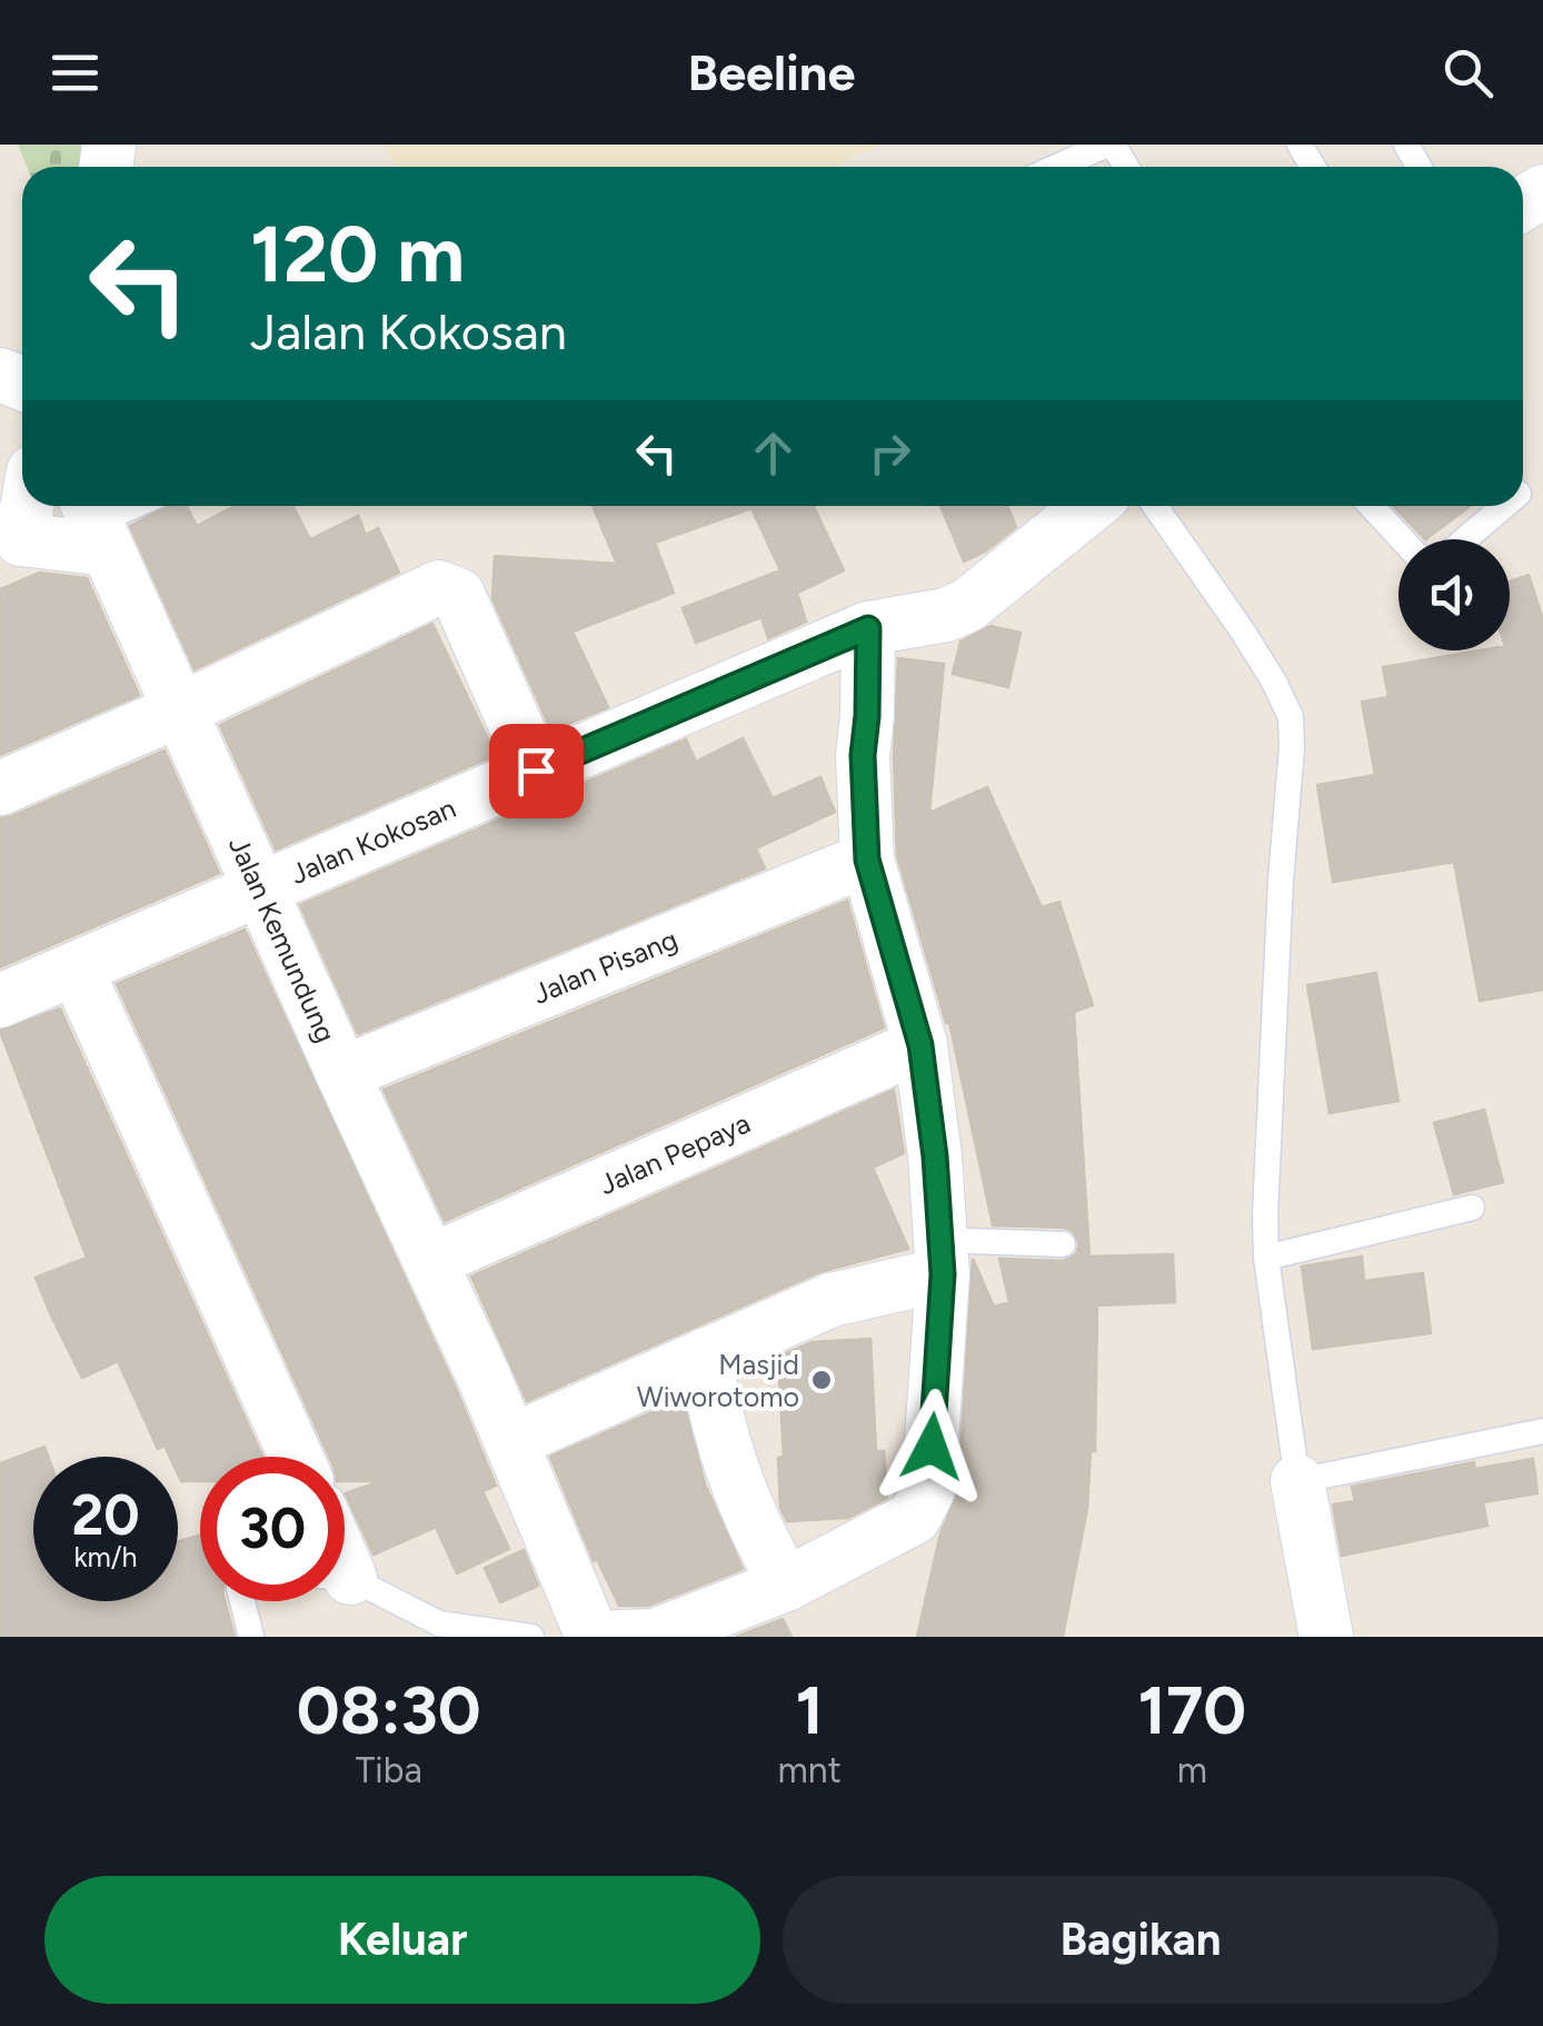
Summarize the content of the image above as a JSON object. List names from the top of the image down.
{
  "streets": {
    "street": [
      "Jalan Kokosan",
      "Jalan Kemundung",
      "Jalan Pisang",
      "Jalan Pepaya"
    ]
  },
  "crossings": [
    ["Jalan Kokosan", "Jalan Kemundung"],
    ["Jalan Kemundung", "Jalan Pisang"],
    ["Jalan Kemundung", "Jalan Pepaya"]
  ],
  "places": ["Masjid Wiworotomo"],
  "page": {
    "header": "Beeline",
    "turn": ["120 m", "Jalan Kokosan"],
    "speed": "20 km/h",
    "limit": "30",
    "eta": [
      "08:30",
      "Tiba",
      "1",
      "mnt",
      "170",
      "m"
    ],
    "buttons": ["Keluar", "Bagikan"]
  }
}
